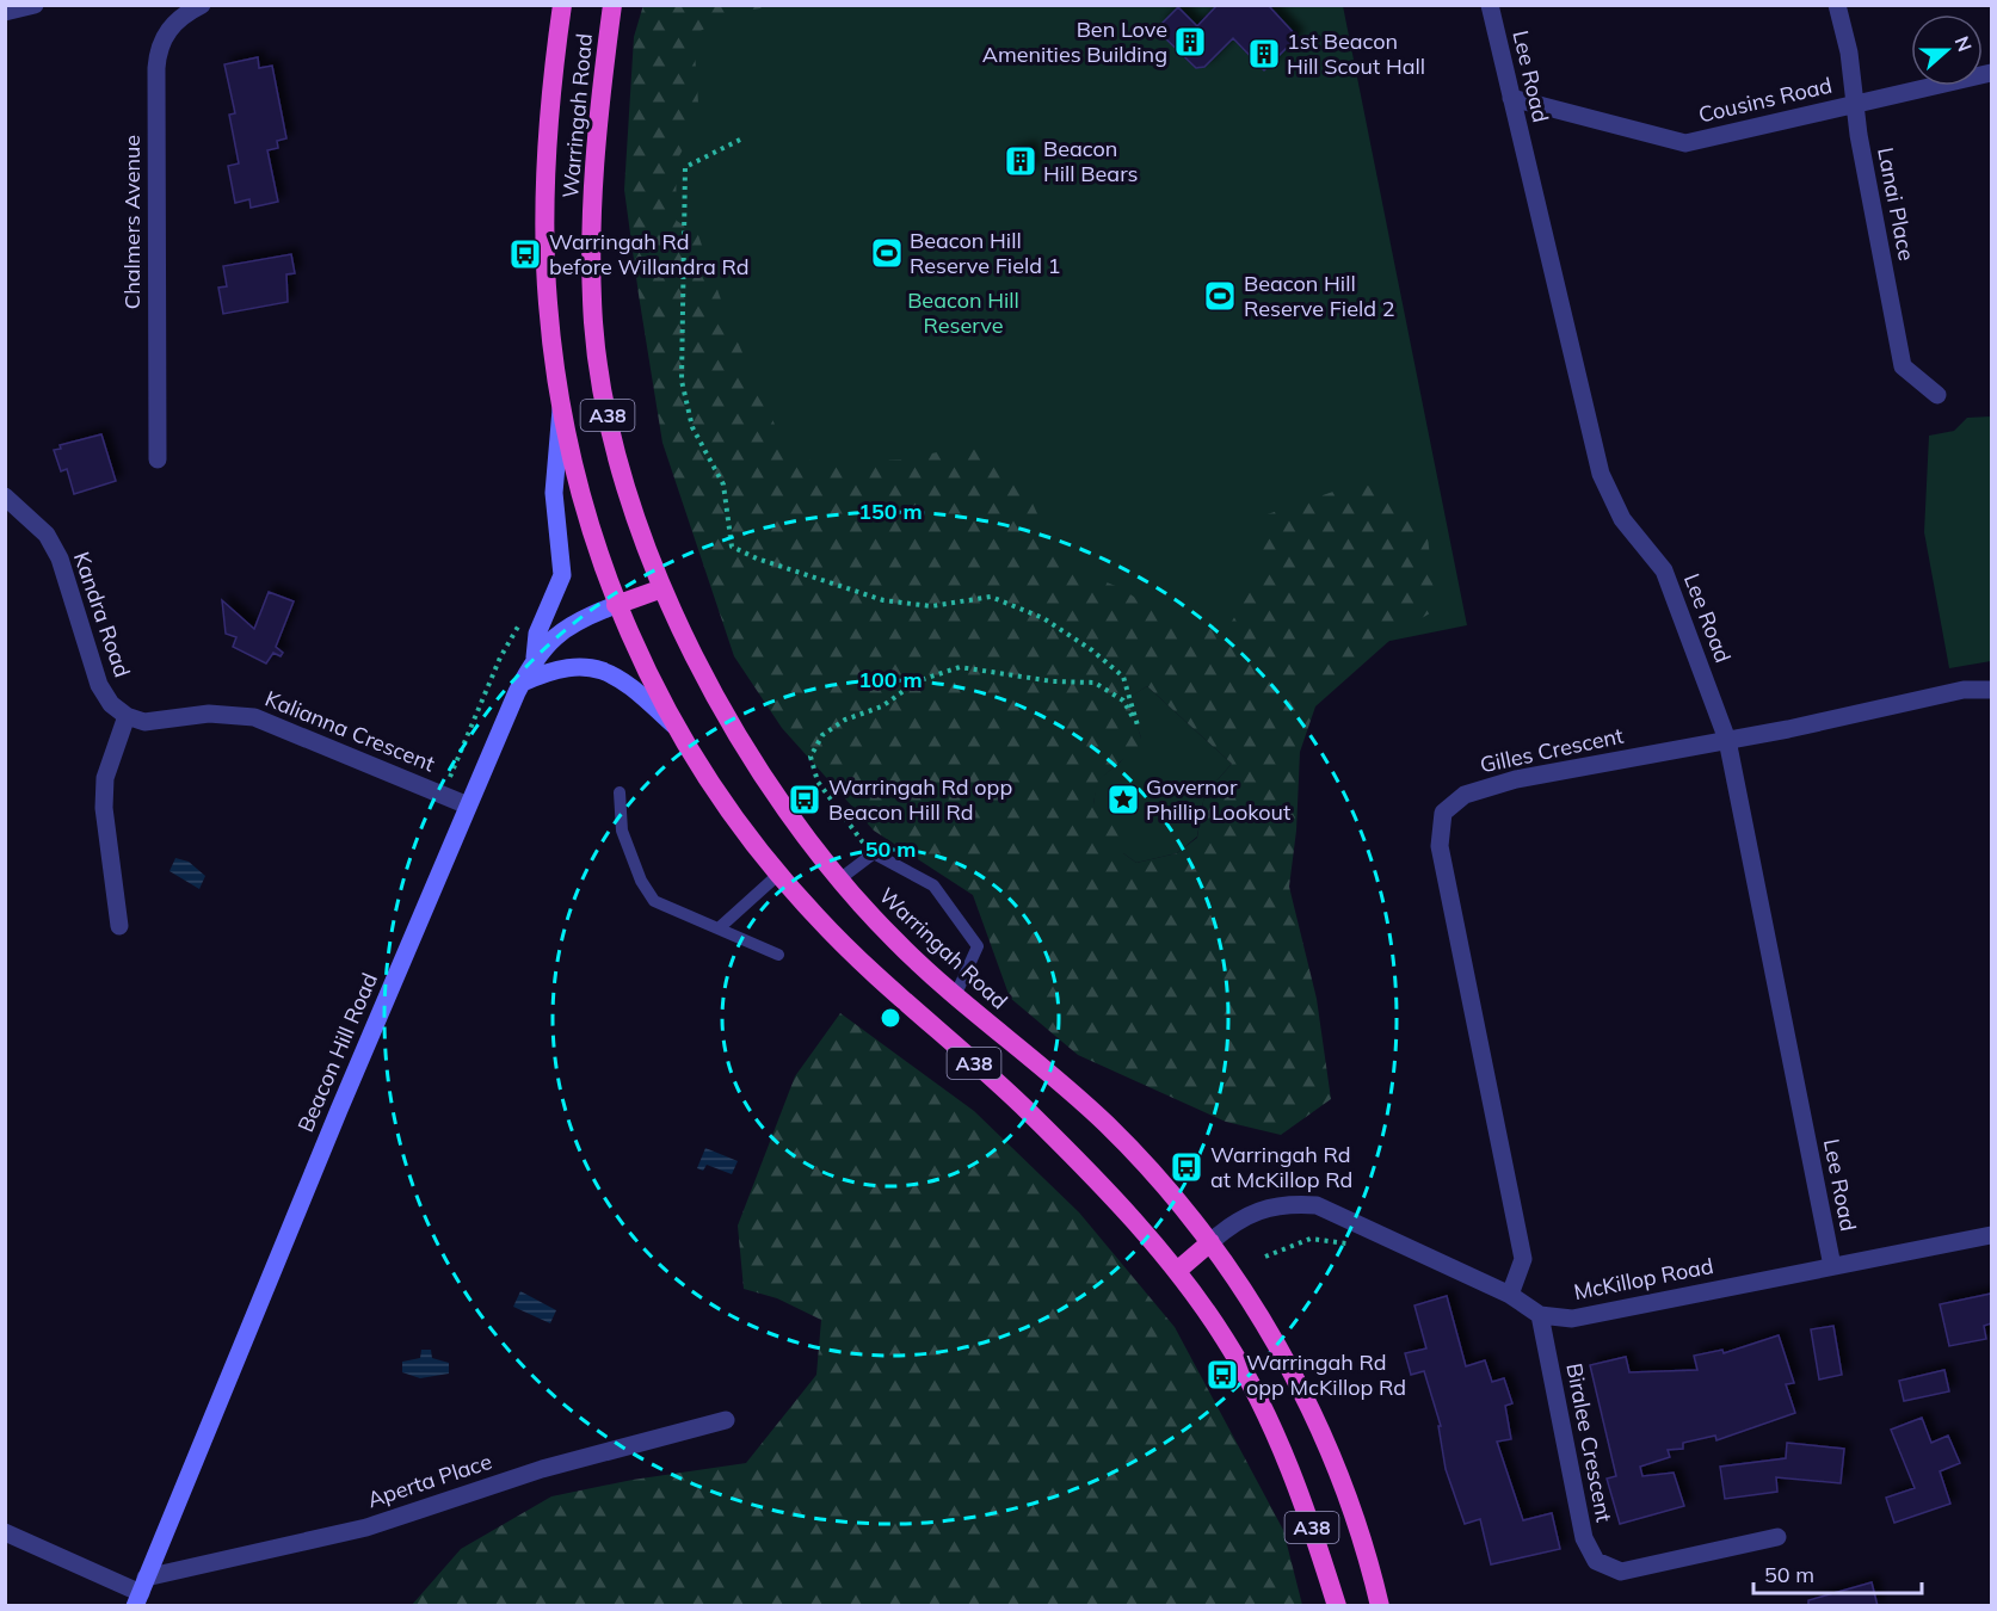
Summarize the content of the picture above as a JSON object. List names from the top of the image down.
{
  "streets": {
    "highway": ["Warringah Road", "A38", "Beacon Hill Road"],
    "street": [
      "Lee Road",
      "Cousins Road",
      "Lanai Place",
      "Chalmers Avenue",
      "Kandra Road",
      "Kalianna Crescent",
      "Gilles Crescent",
      "McKillop Road",
      "Biralee Crescent",
      "Aperta Place"
    ]
  },
  "crossings": [
    ["Lee Road", "Cousins Road"],
    ["Lee Road", "Gilles Crescent"],
    ["Lee Road", "McKillop Road"],
    ["Cousins Road", "Lanai Place"],
    ["Warringah Road", "Beacon Hill Road"],
    ["Kandra Road", "Kalianna Crescent"],
    ["Kalianna Crescent", "Beacon Hill Road"],
    ["Beacon Hill Road", "Aperta Place"],
    ["McKillop Road", "Biralee Crescent"]
  ],
  "parks": ["Beacon Hill Reserve"],
  "places": {
    "building": ["Ben Love Amenities Building", "1st Beacon Hill Scout Hall", "Beacon Hill Bears"],
    "sports": ["Beacon Hill Reserve Field 1", "Beacon Hill Reserve Field 2"],
    "bus stop": [
      "Warringah Rd before Willandra Rd",
      "Warringah Rd opp Beacon Hill Rd",
      "Warringah Rd at McKillop Rd",
      "Warringah Rd opp McKillop Rd"
    ],
    "place": ["Governor Phillip Lookout"]
  },
  "scale_bar": "50 m",
  "north": "right",
  "rings": ["150 m", "100 m", "50 m"]
}
